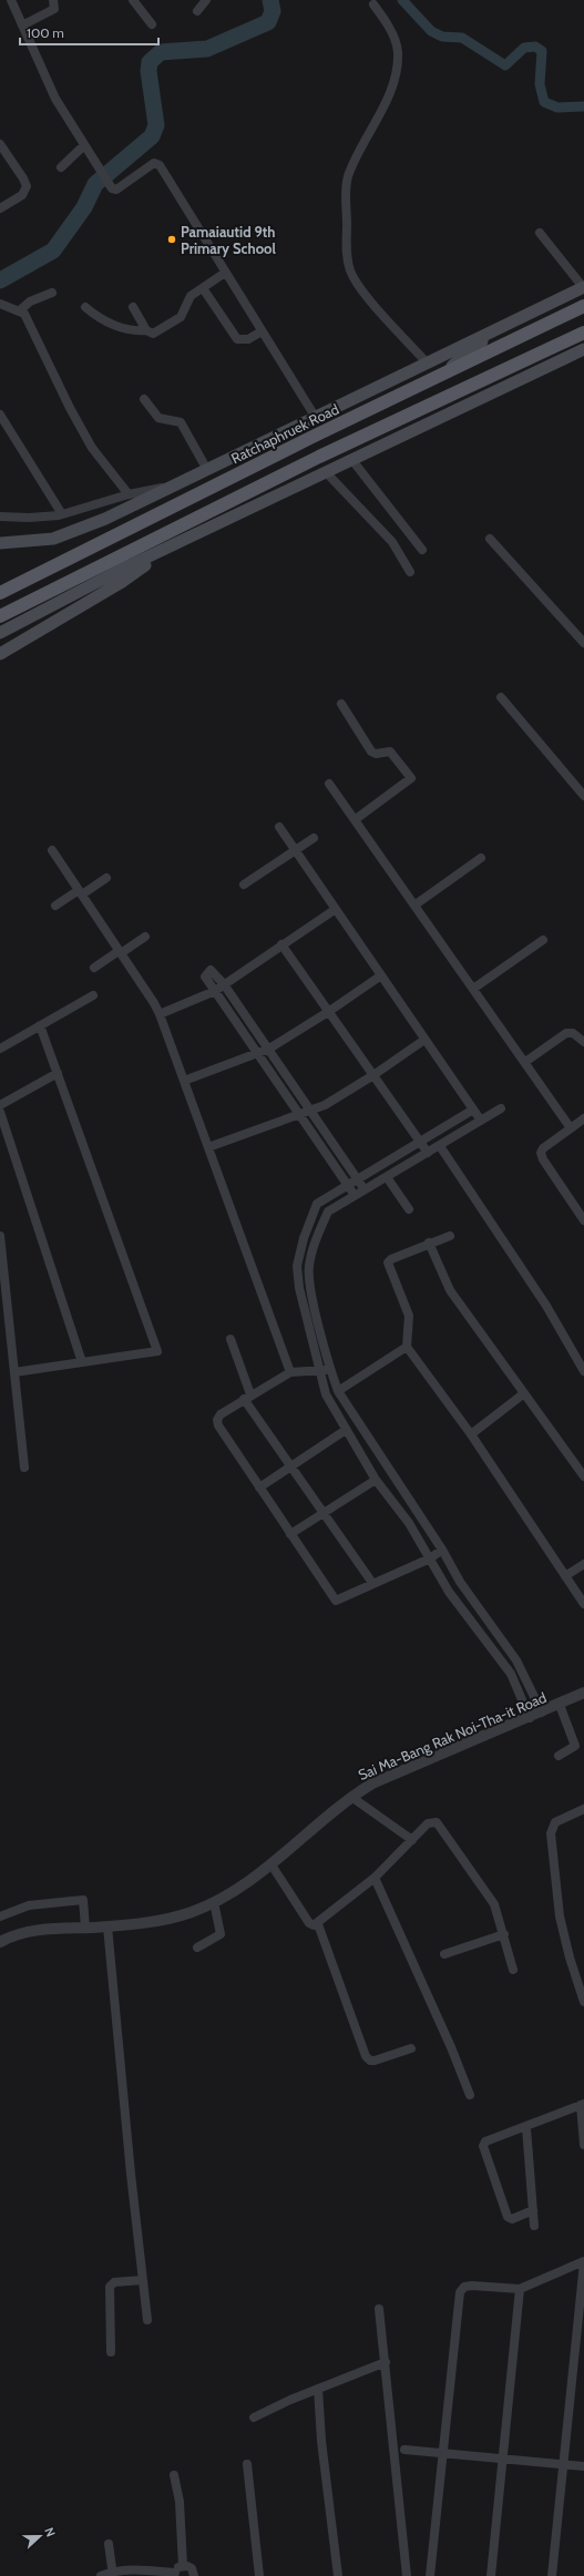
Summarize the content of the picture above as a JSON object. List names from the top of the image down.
{
  "streets": {
    "main road": ["Ratchaphruek Road"],
    "street": ["Sai Ma-Bang Rak Noi-Tha-it Road"]
  },
  "places": ["Pamaiautid 9th Primary School"],
  "scale_bar": "100 m",
  "north": "right"
}
